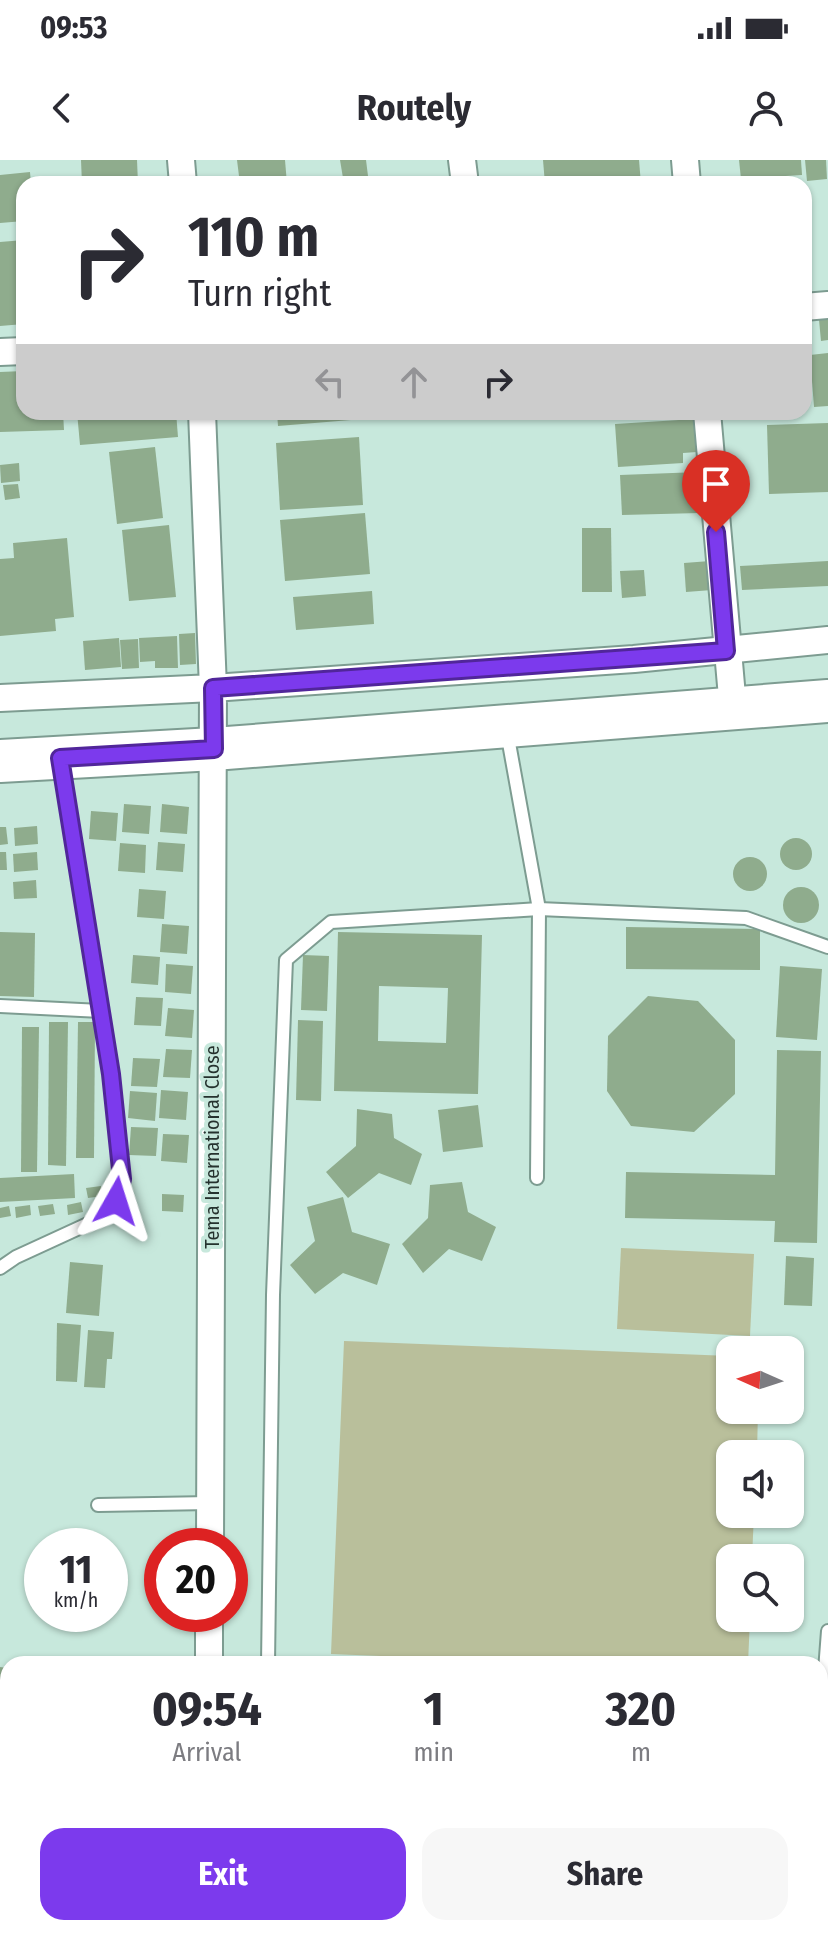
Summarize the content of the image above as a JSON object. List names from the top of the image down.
{
  "streets": {
    "street": ["Tema International Close"]
  },
  "north": "left",
  "page": {
    "status": "09:53",
    "header": "Routely",
    "turn": ["110 m", "Turn right"],
    "speed": "11 km/h",
    "limit": "20",
    "eta": [
      "09:54",
      "Arrival",
      "1",
      "min",
      "320",
      "m"
    ],
    "buttons": ["Exit", "Share"]
  }
}
